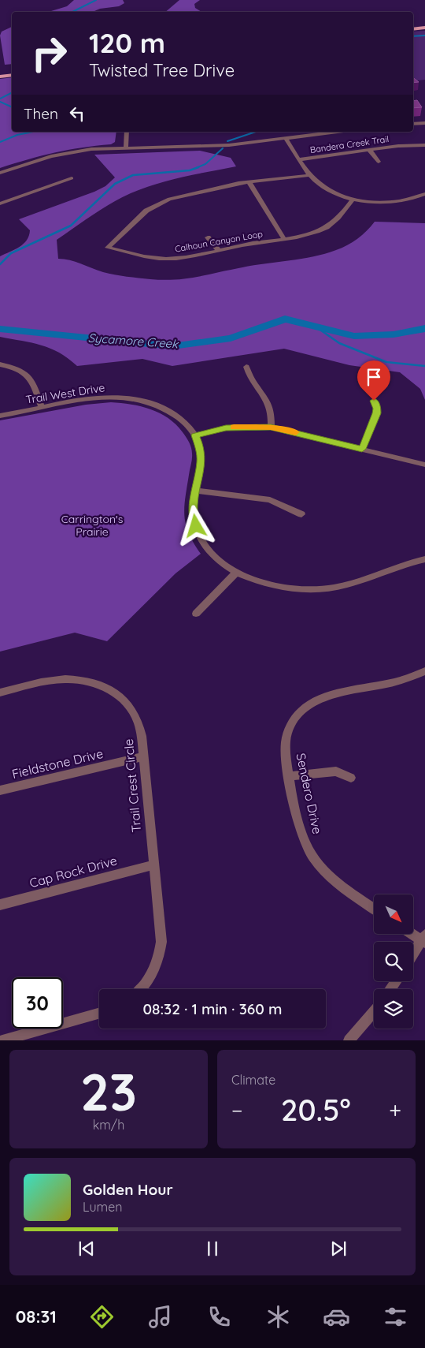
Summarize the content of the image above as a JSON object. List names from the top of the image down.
{
  "streets": {
    "street": [
      "Bandera Creek Trail",
      "Calhoun Canyon Loop",
      "Trail West Drive",
      "Fieldstone Drive",
      "Trail Crest Circle",
      "Sendero Drive",
      "Cap Rock Drive"
    ]
  },
  "crossings": [
    ["Fieldstone Drive", "Trail Crest Circle"],
    ["Trail Crest Circle", "Cap Rock Drive"]
  ],
  "water": ["Sycamore Creek"],
  "parks": ["Carrington's Prairie"],
  "north": "bottom right",
  "page": {
    "turn": ["120 m", "Twisted Tree Drive"],
    "then": "Then",
    "limit": "30",
    "trip": "08:32 · 1 min · 360 m",
    "tile": [
      ["23", "km/h"],
      "Climate"
    ],
    "heat": ["−", "20.5°", "+"],
    "song": ["Golden Hour", "Lumen"],
    "tabs": "08:31"
  }
}
